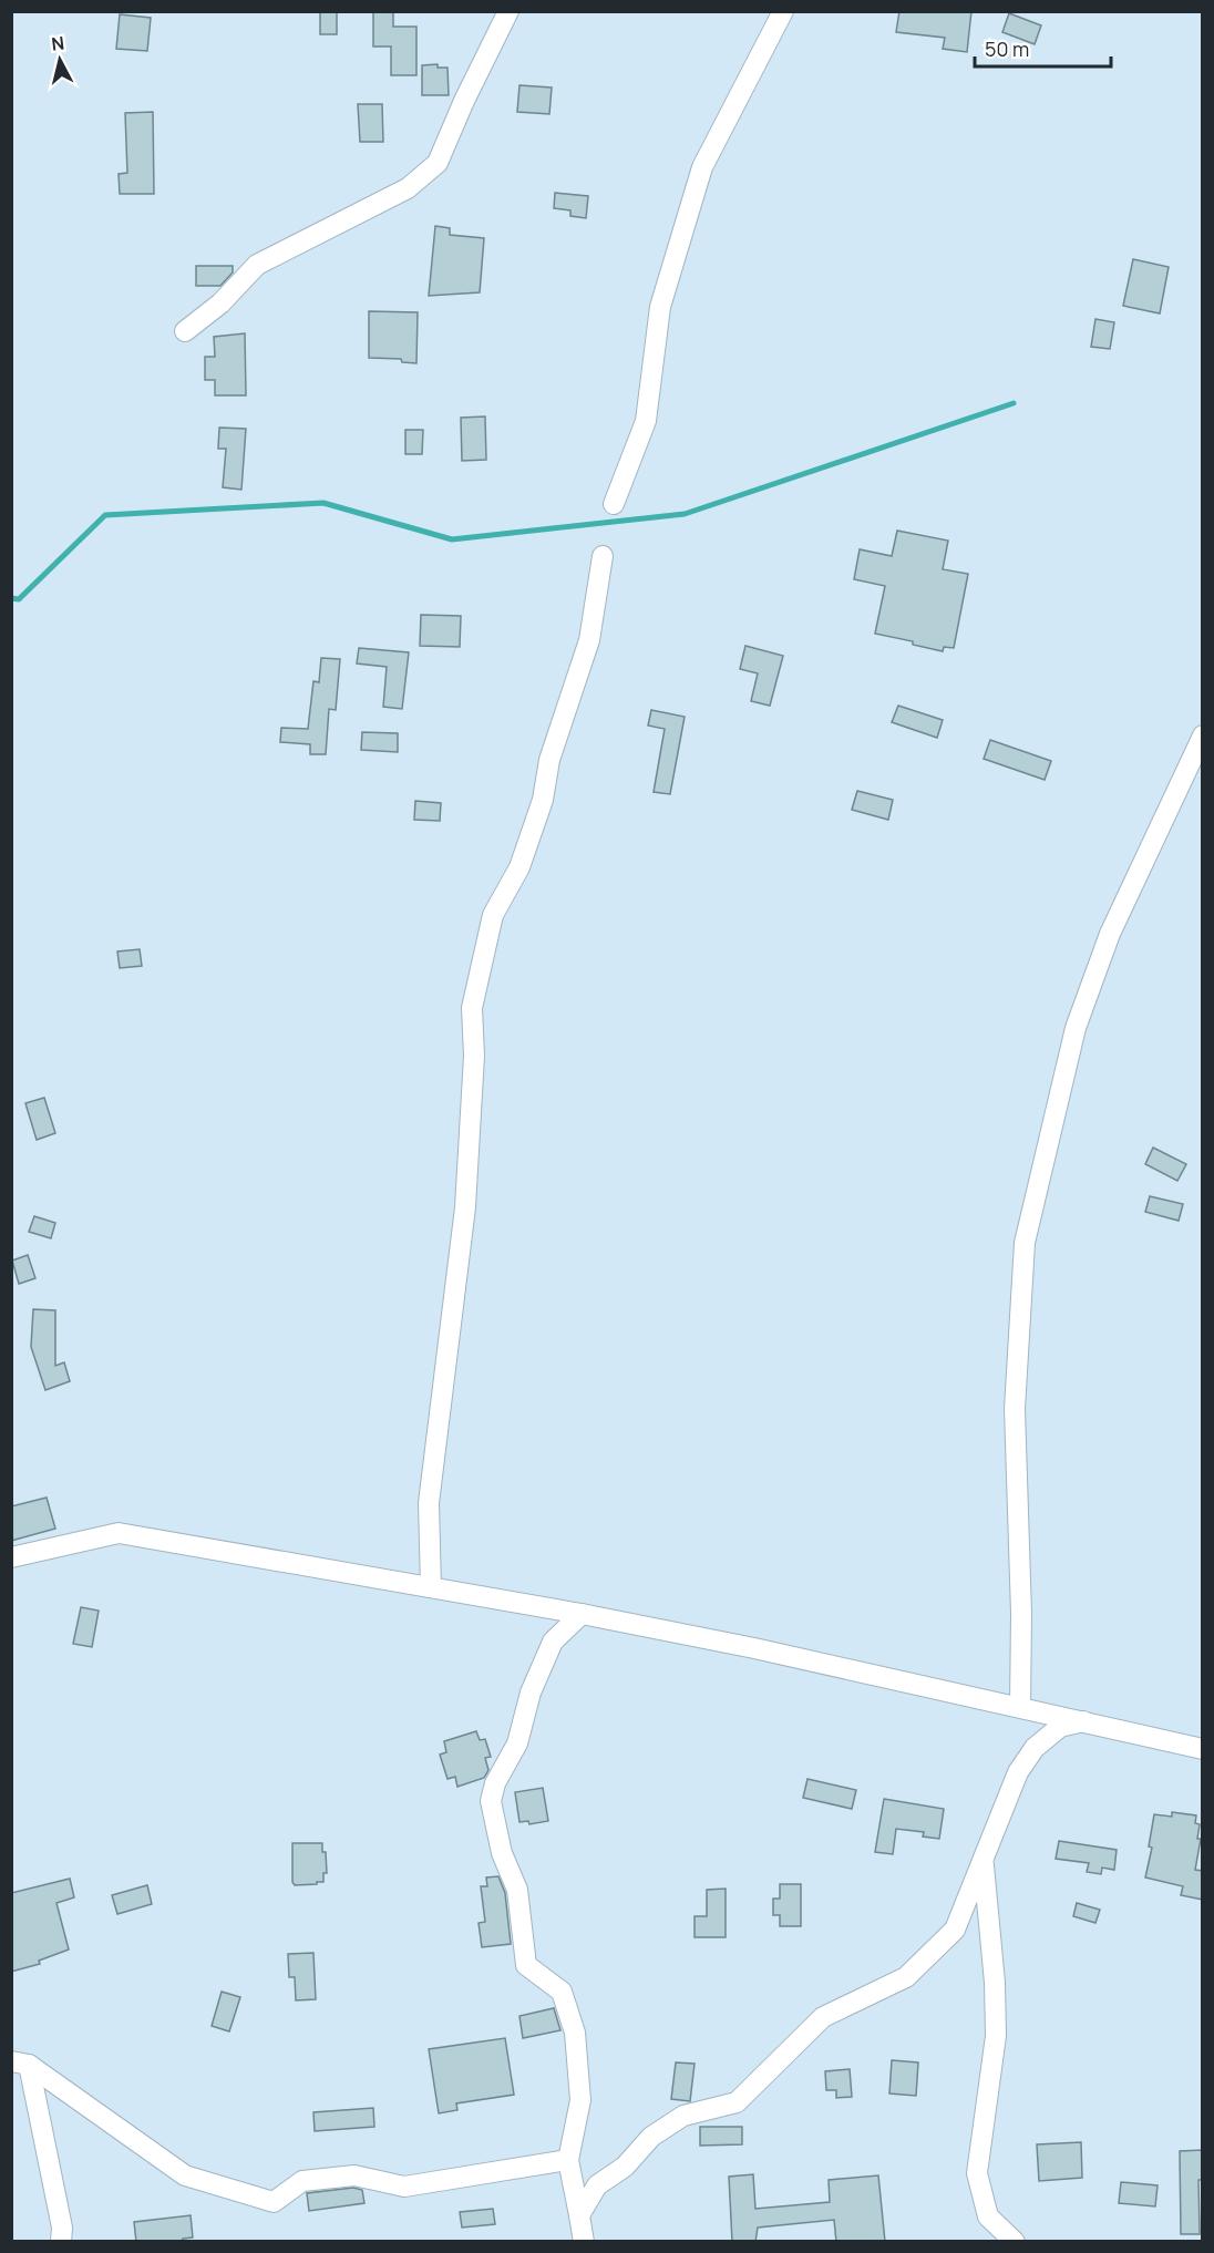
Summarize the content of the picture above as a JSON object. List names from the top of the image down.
{
  "scale_bar": "50 m",
  "north": "top"
}
